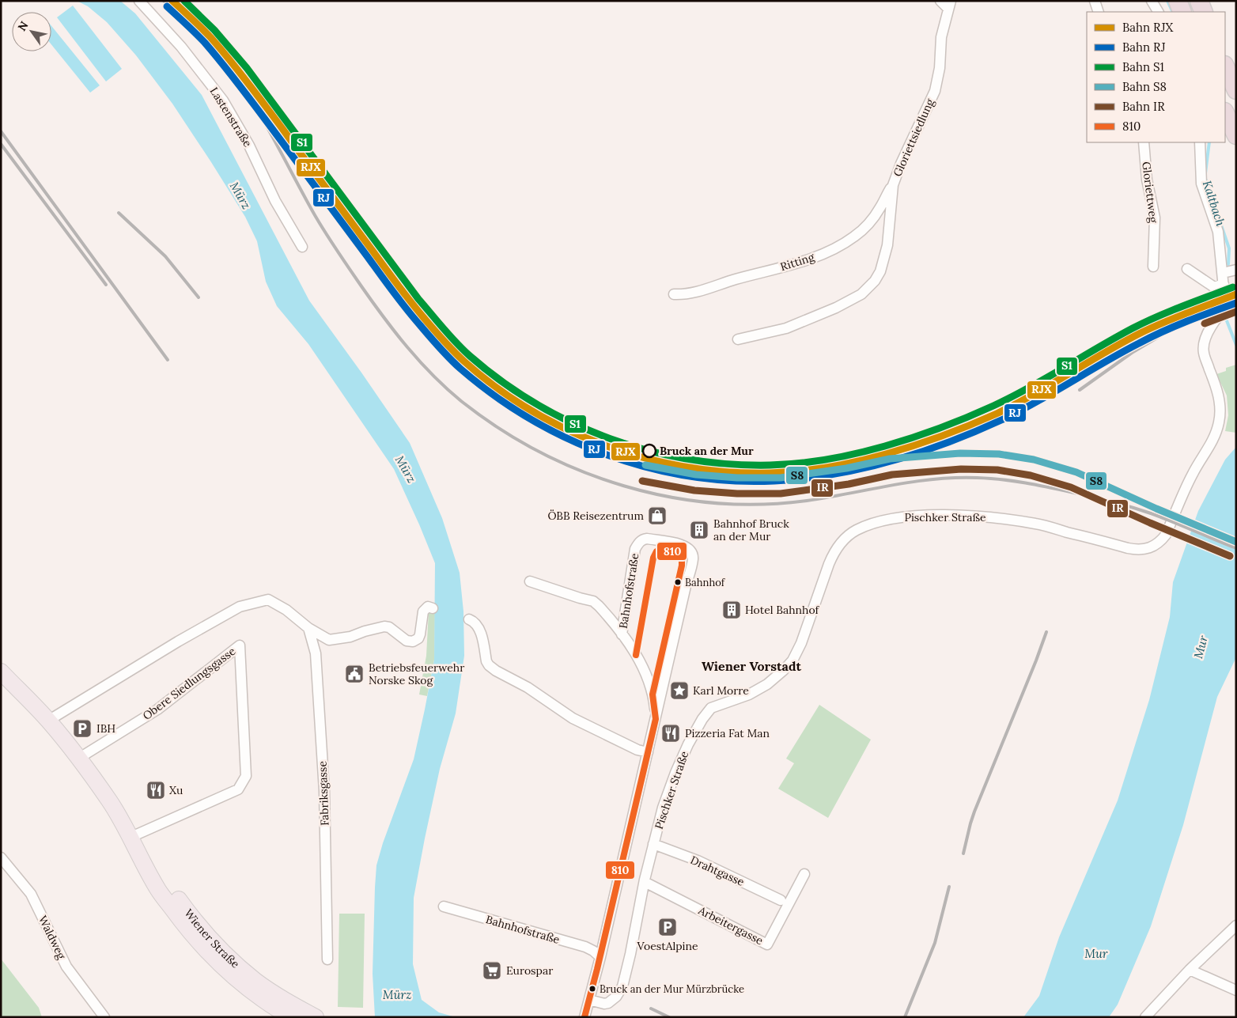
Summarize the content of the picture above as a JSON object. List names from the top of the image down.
{
  "streets": {
    "main road": ["Wiener Straße"],
    "street": [
      "Lastenstraße",
      "Gloriettsiedlung",
      "Gloriettweg",
      "Ritting",
      "Pischker Straße",
      "Bahnhofstraße",
      "Obere Siedlungsgasse",
      "Fabriksgasse",
      "Drahtgasse",
      "Arbeitergasse",
      "Waldweg"
    ]
  },
  "crossings": [
    ["Gloriettsiedlung", "Ritting"],
    ["Pischker Straße", "Bahnhofstraße"],
    ["Pischker Straße", "Drahtgasse"],
    ["Pischker Straße", "Arbeitergasse"],
    ["Obere Siedlungsgasse", "Wiener Straße"]
  ],
  "districts": ["Wiener Vorstadt"],
  "water": ["Mürz", "Kaltbach", "Mur"],
  "places": {
    "other": ["Bruck an der Mur", "Bahnhof", "Bruck an der Mur Mürzbrücke"],
    "shop": ["ÖBB Reisezentrum"],
    "building": ["Bahnhof Bruck an der Mur", "Hotel Bahnhof"],
    "public building": ["Betriebsfeuerwehr Norske Skog"],
    "place": ["Karl Morre"],
    "parking": ["IBH", "VoestAlpine"],
    "restaurant": ["Pizzeria Fat Man", "Xu"],
    "supermarket": ["Eurospar"]
  },
  "lines": [
    "rail line RJX",
    "rail line S1",
    "rail line RJ",
    "rail line IR",
    "rail line S8",
    "transit line 810"
  ],
  "legend": [
    "Bahn RJX",
    "Bahn RJ",
    "Bahn S1",
    "Bahn S8",
    "Bahn IR",
    "810"
  ],
  "north": "top left"
}
